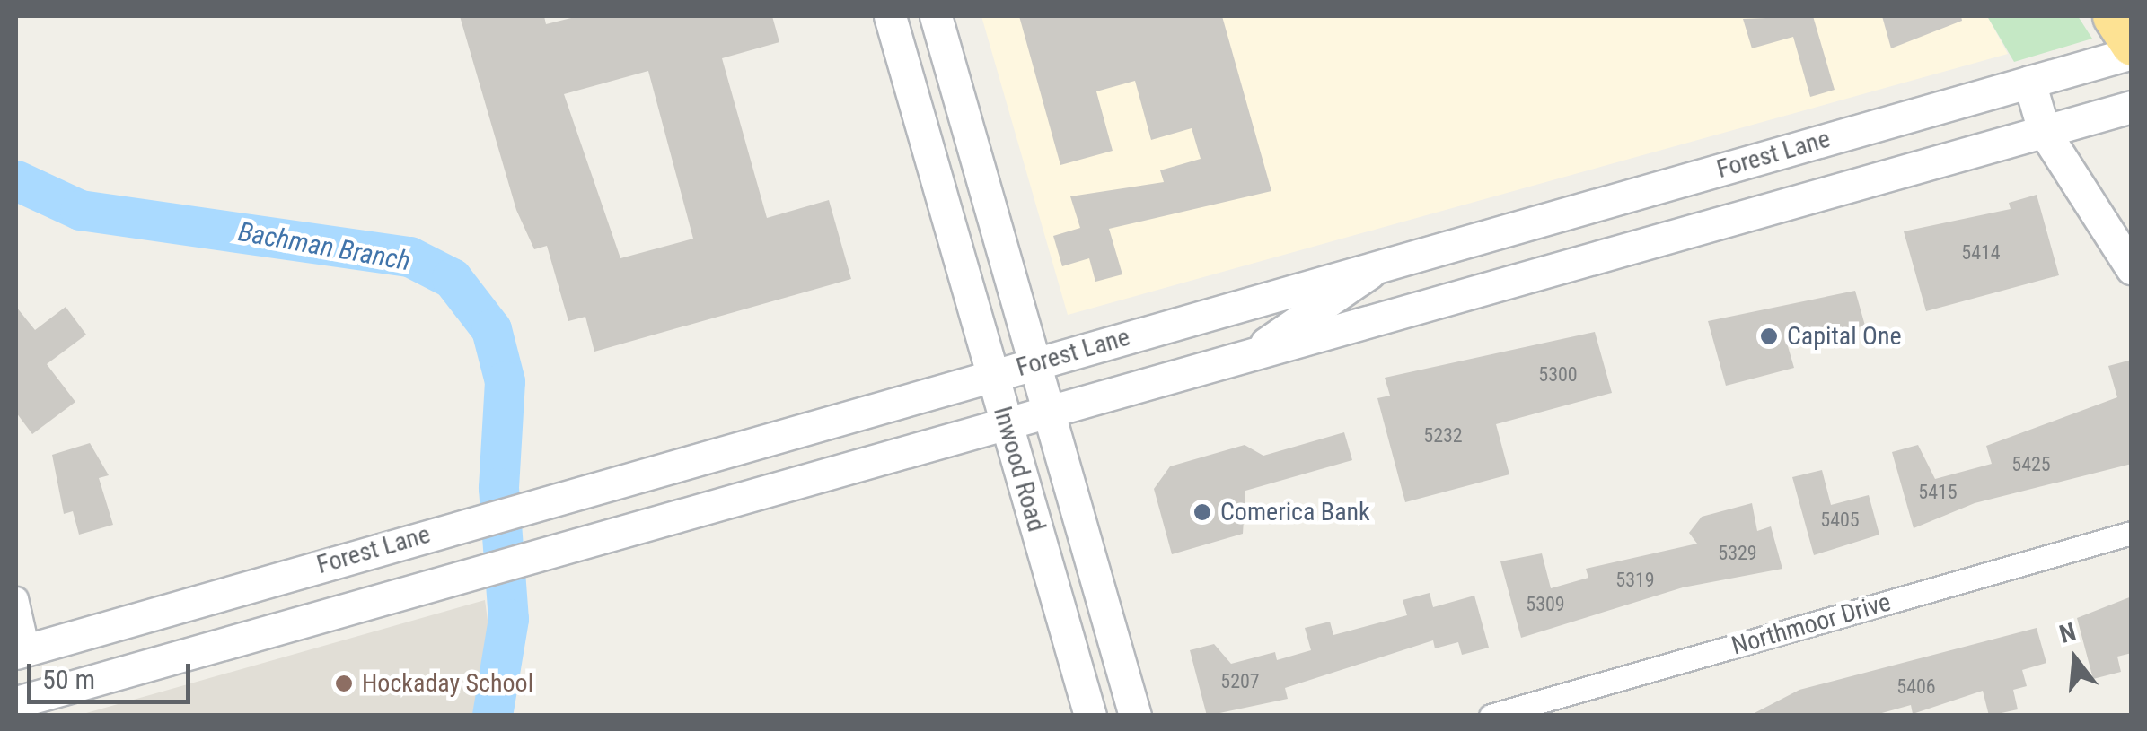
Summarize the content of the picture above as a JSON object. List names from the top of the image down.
{
  "streets": {
    "main road": ["Forest Lane", "Inwood Road"],
    "street": ["Northmoor Drive"]
  },
  "crossings": [
    ["Forest Lane", "Inwood Road"]
  ],
  "water": ["Bachman Branch"],
  "places": ["Capital One", "Comerica Bank", "Hockaday School"],
  "house_numbers": [
    "5414",
    "5300",
    "5232",
    "5425",
    "5415",
    "5405",
    "5329",
    "5319",
    "5309",
    "5207",
    "5406"
  ],
  "scale_bar": "50 m",
  "north": "top"
}
